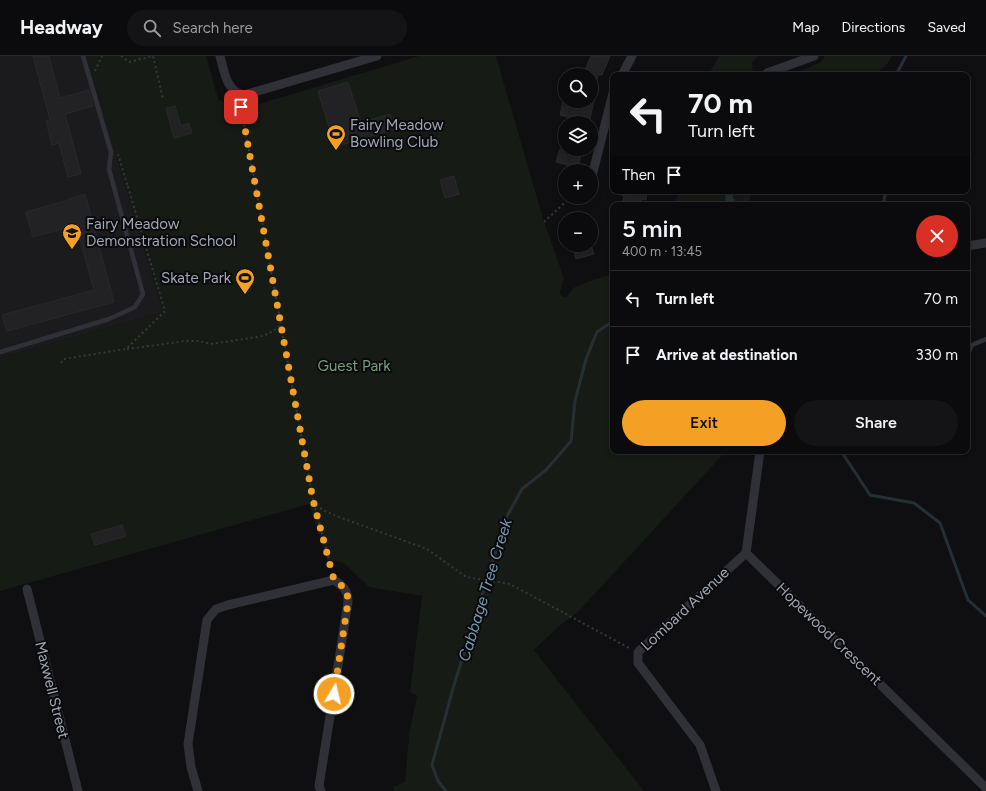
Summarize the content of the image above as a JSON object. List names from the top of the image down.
{
  "streets": {
    "street": ["Lombard Avenue", "Hopewood Crescent", "Maxwell Street"]
  },
  "crossings": [
    ["Lombard Avenue", "Hopewood Crescent"]
  ],
  "water": ["Cabbage Tree Creek"],
  "parks": ["Guest Park"],
  "places": {
    "sports": ["Fairy Meadow Bowling Club", "Skate Park"],
    "school or university": ["Fairy Meadow Demonstration School"]
  },
  "page": {
    "header": "Headway",
    "search": "Search here",
    "nav": ["Map", "Directions", "Saved"],
    "map_buttons": ["+", "−"],
    "turn": ["70 m", "Turn left"],
    "then": "Then",
    "heading": ["5 min", "400 m · 13:45"],
    "list": [
      {
        "name": "Turn left",
        "value": "70 m"
      },
      {
        "name": "Arrive at destination",
        "value": "330 m"
      }
    ],
    "buttons": ["Exit", "Share"]
  }
}
